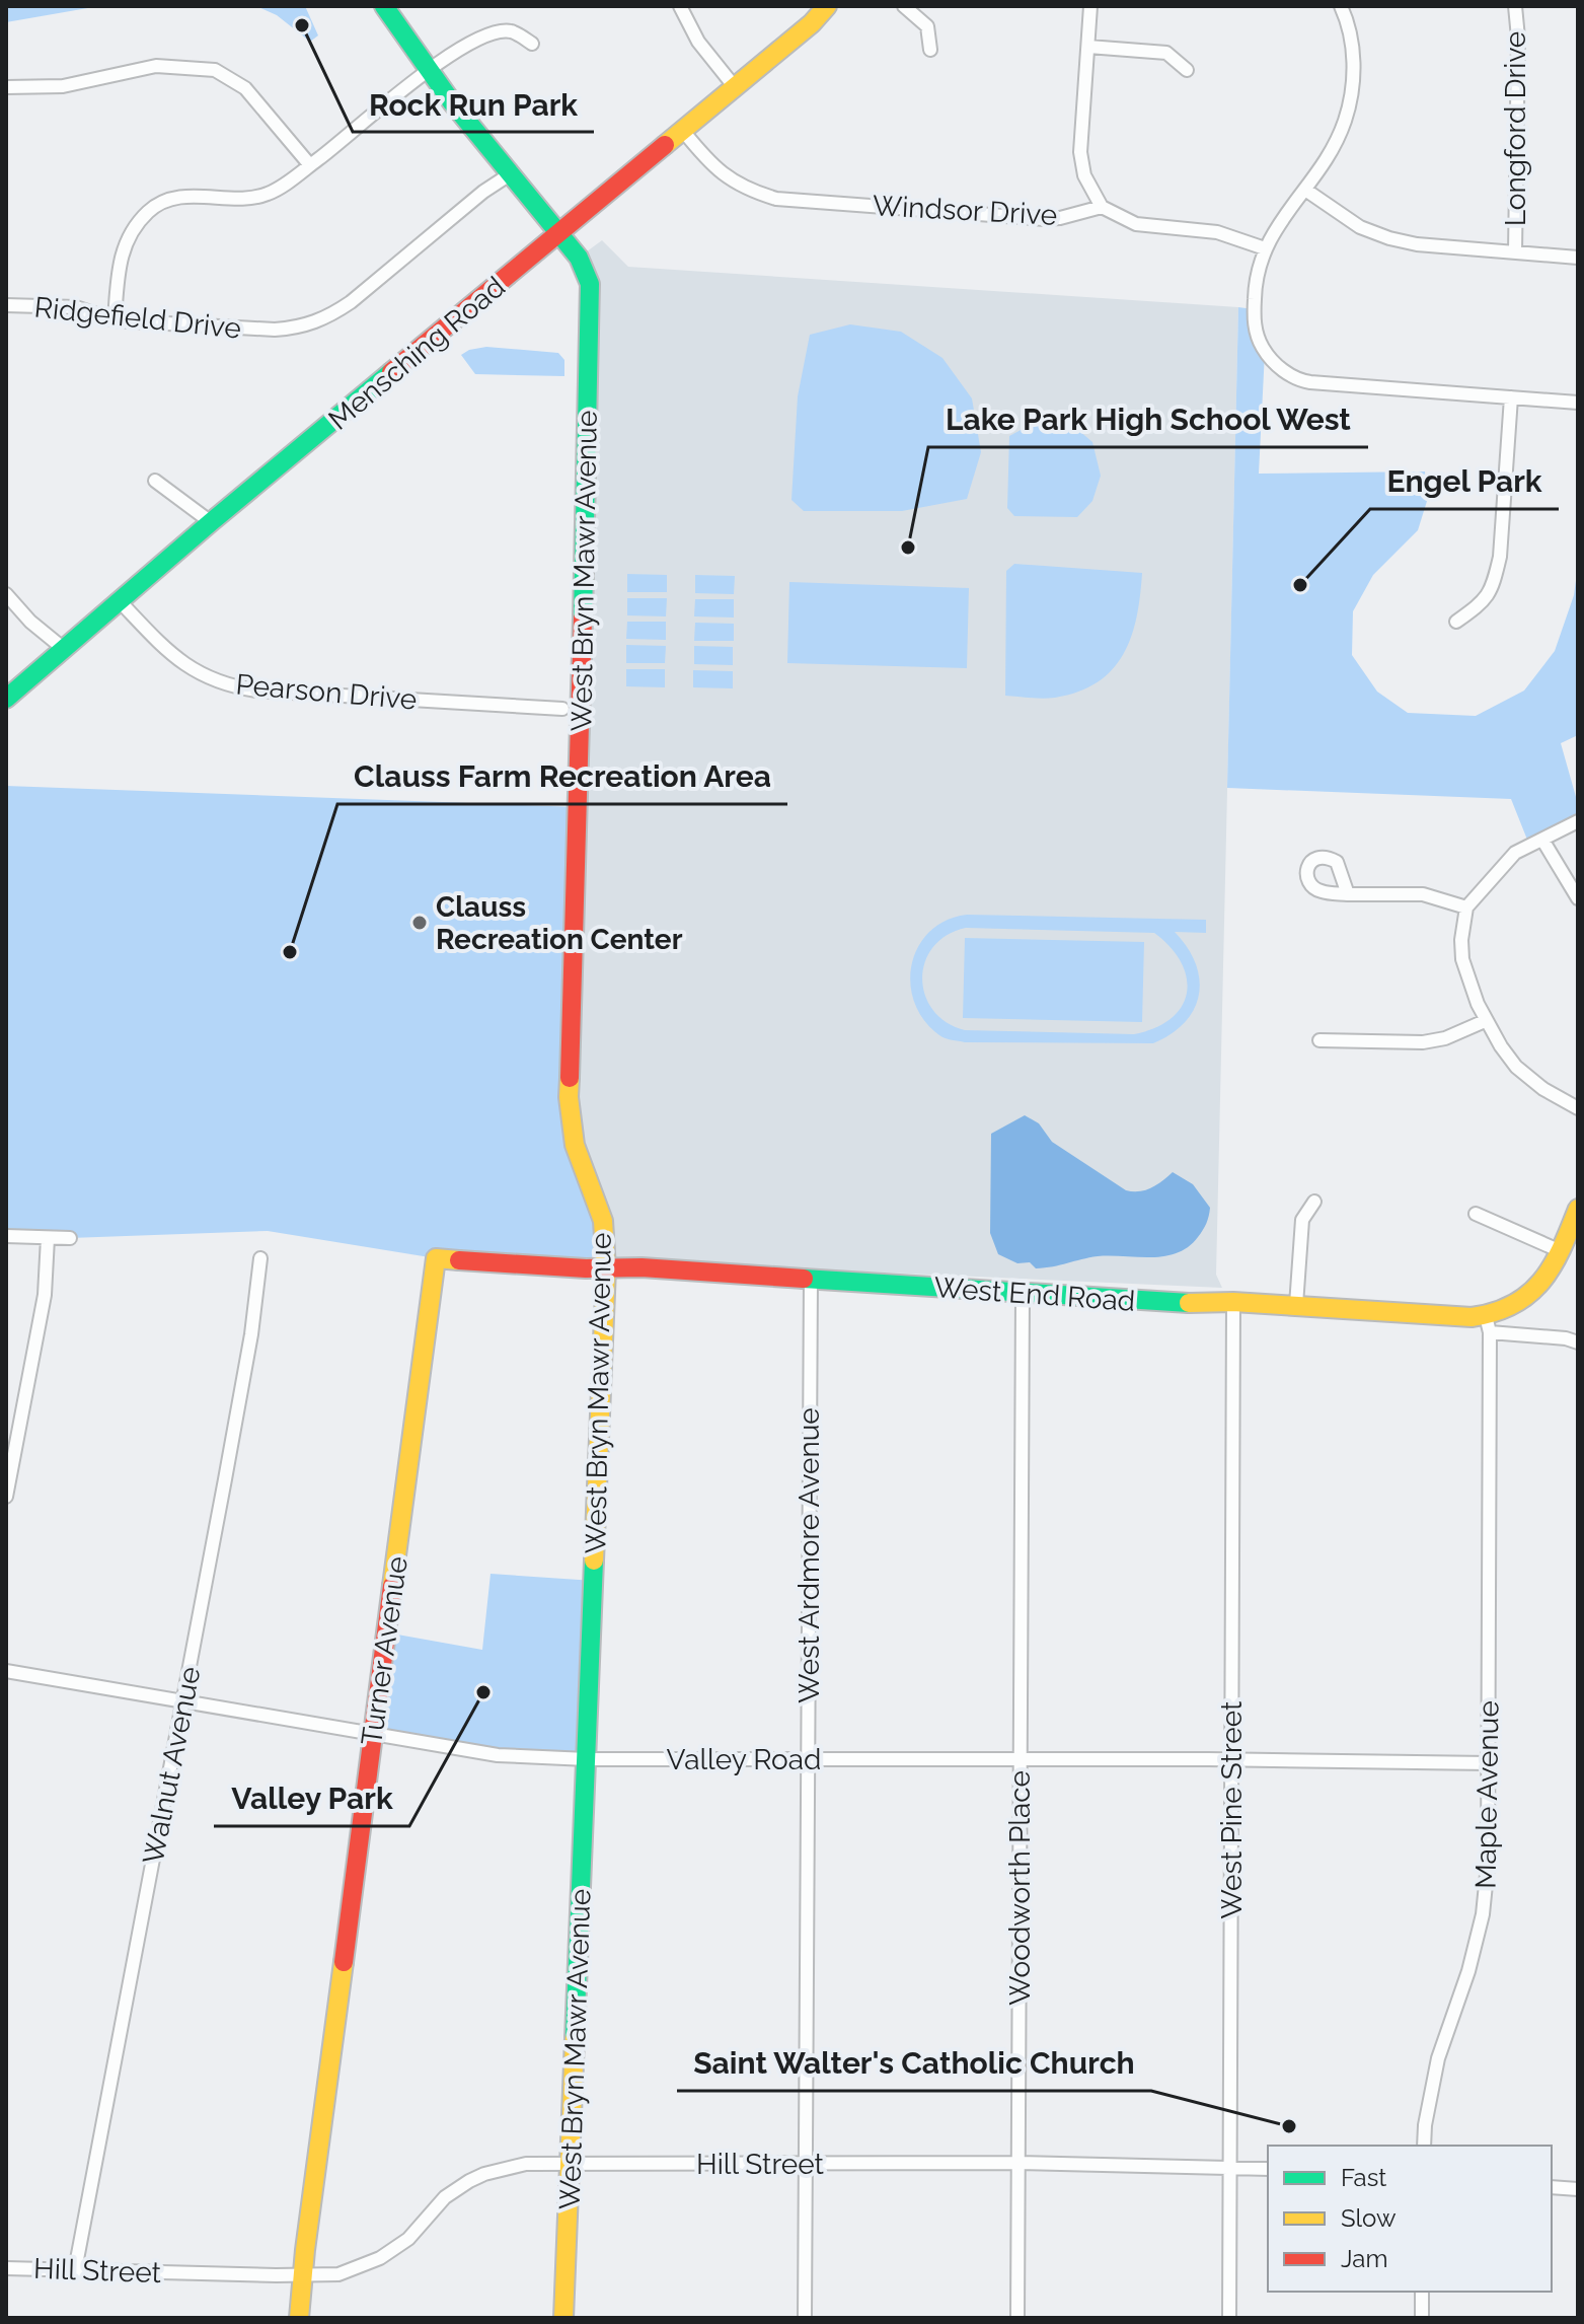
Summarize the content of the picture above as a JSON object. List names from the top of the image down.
{
  "streets": {
    "street": [
      "Longford Drive",
      "Windsor Drive",
      "Ridgefield Drive",
      "Mensching Road",
      "West Bryn Mawr Avenue",
      "Pearson Drive",
      "West End Road",
      "West Ardmore Avenue",
      "Turner Avenue",
      "Valley Road",
      "Walnut Avenue",
      "Maple Avenue",
      "West Pine Street",
      "Woodworth Place",
      "Hill Street"
    ]
  },
  "crossings": [
    ["Windsor Drive", "Mensching Road"],
    ["Ridgefield Drive", "West Bryn Mawr Avenue"],
    ["Mensching Road", "West Bryn Mawr Avenue"],
    ["Mensching Road", "Pearson Drive"],
    ["West Bryn Mawr Avenue", "West End Road"],
    ["West Bryn Mawr Avenue", "Valley Road"],
    ["West Bryn Mawr Avenue", "Hill Street"],
    ["West End Road", "West Ardmore Avenue"],
    ["West End Road", "Turner Avenue"],
    ["West End Road", "Maple Avenue"],
    ["West End Road", "West Pine Street"],
    ["West End Road", "Woodworth Place"],
    ["West Ardmore Avenue", "Valley Road"],
    ["West Ardmore Avenue", "Hill Street"],
    ["Turner Avenue", "Valley Road"],
    ["Turner Avenue", "Hill Street"],
    ["Valley Road", "Walnut Avenue"],
    ["Valley Road", "Maple Avenue"],
    ["Valley Road", "West Pine Street"],
    ["Valley Road", "Woodworth Place"],
    ["Walnut Avenue", "Hill Street"],
    ["West Pine Street", "Hill Street"],
    ["Woodworth Place", "Hill Street"]
  ],
  "places": [
    "Rock Run Park",
    "Lake Park High School West",
    "Engel Park",
    "Clauss Recreation Center",
    "Clauss Farm Recreation Area",
    "Valley Park",
    "Saint Walter's Catholic Church"
  ],
  "legend": ["Fast", "Slow", "Jam"]
}
